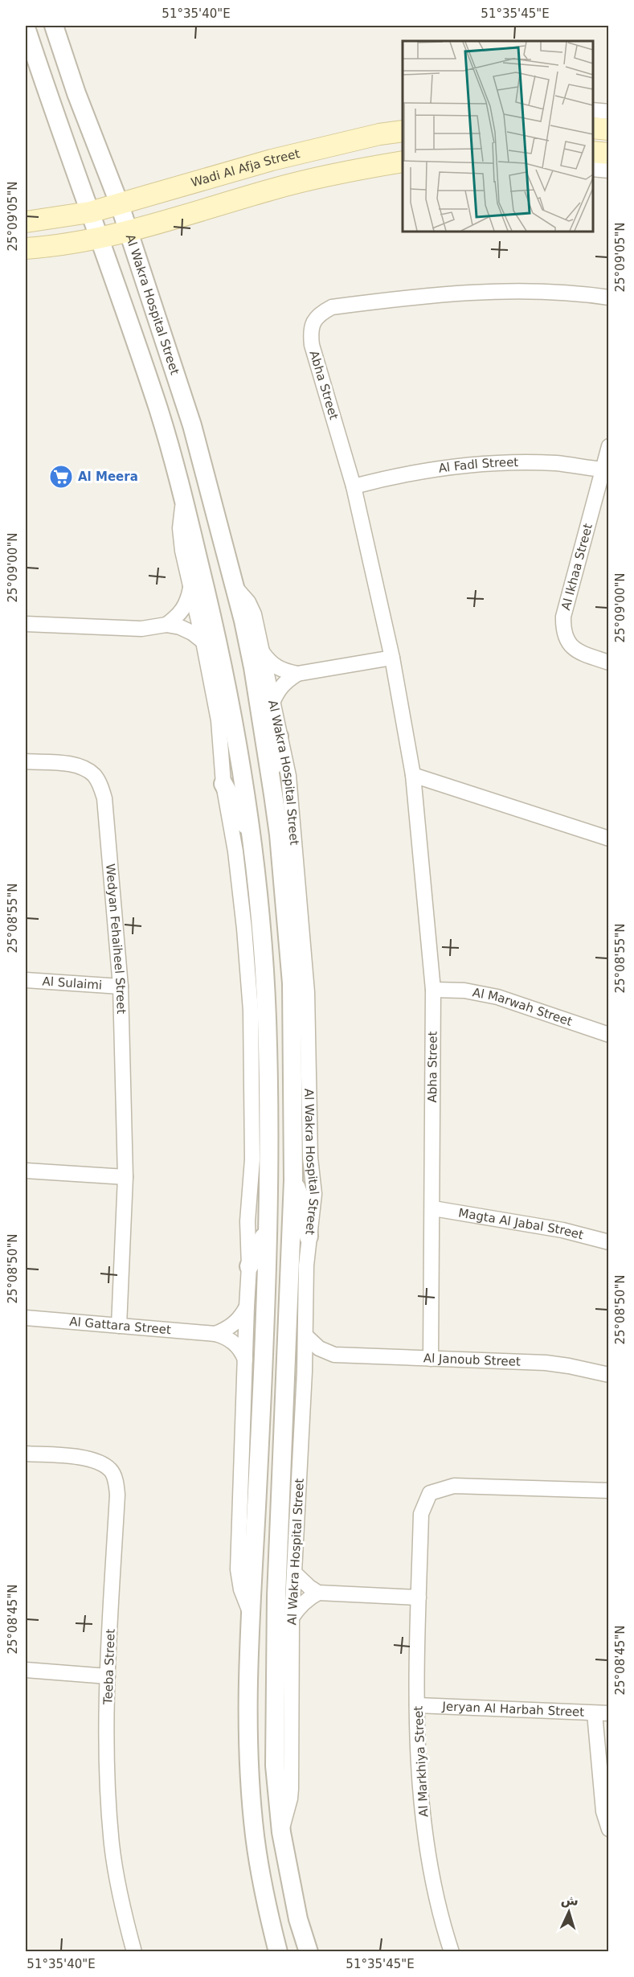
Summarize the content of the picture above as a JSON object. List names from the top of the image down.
{
  "streets": {
    "main road": ["Wadi Al Afja Street"],
    "street": [
      "Al Wakra Hospital Street",
      "Abha Street",
      "Al Fadl Street",
      "Al Ikhaa Street",
      "Wedyan Fehaiheel Street",
      "Al Sulaimi",
      "Al Marwah Street",
      "Magta Al Jabal Street",
      "Al Gattara Street",
      "Al Janoub Street",
      "Teeba Street",
      "Jeryan Al Harbah Street",
      "Al Markhiya Street"
    ]
  },
  "crossings": [
    ["Wadi Al Afja Street", "Al Wakra Hospital Street"],
    ["Al Wakra Hospital Street", "Al Janoub Street"],
    ["Abha Street", "Al Fadl Street"],
    ["Abha Street", "Al Marwah Street"],
    ["Abha Street", "Magta Al Jabal Street"],
    ["Abha Street", "Al Janoub Street"],
    ["Al Fadl Street", "Al Ikhaa Street"],
    ["Wedyan Fehaiheel Street", "Al Sulaimi"],
    ["Wedyan Fehaiheel Street", "Al Gattara Street"],
    ["Jeryan Al Harbah Street", "Al Markhiya Street"]
  ],
  "places": {
    "supermarket": ["Al Meera"]
  },
  "north": "top",
  "coordinates": [
    "51°35'40\"E",
    "51°35'45\"E",
    "25°09'05\"N",
    "25°09'00\"N",
    "25°08'55\"N",
    "25°08'50\"N",
    "25°08'45\"N"
  ]
}
